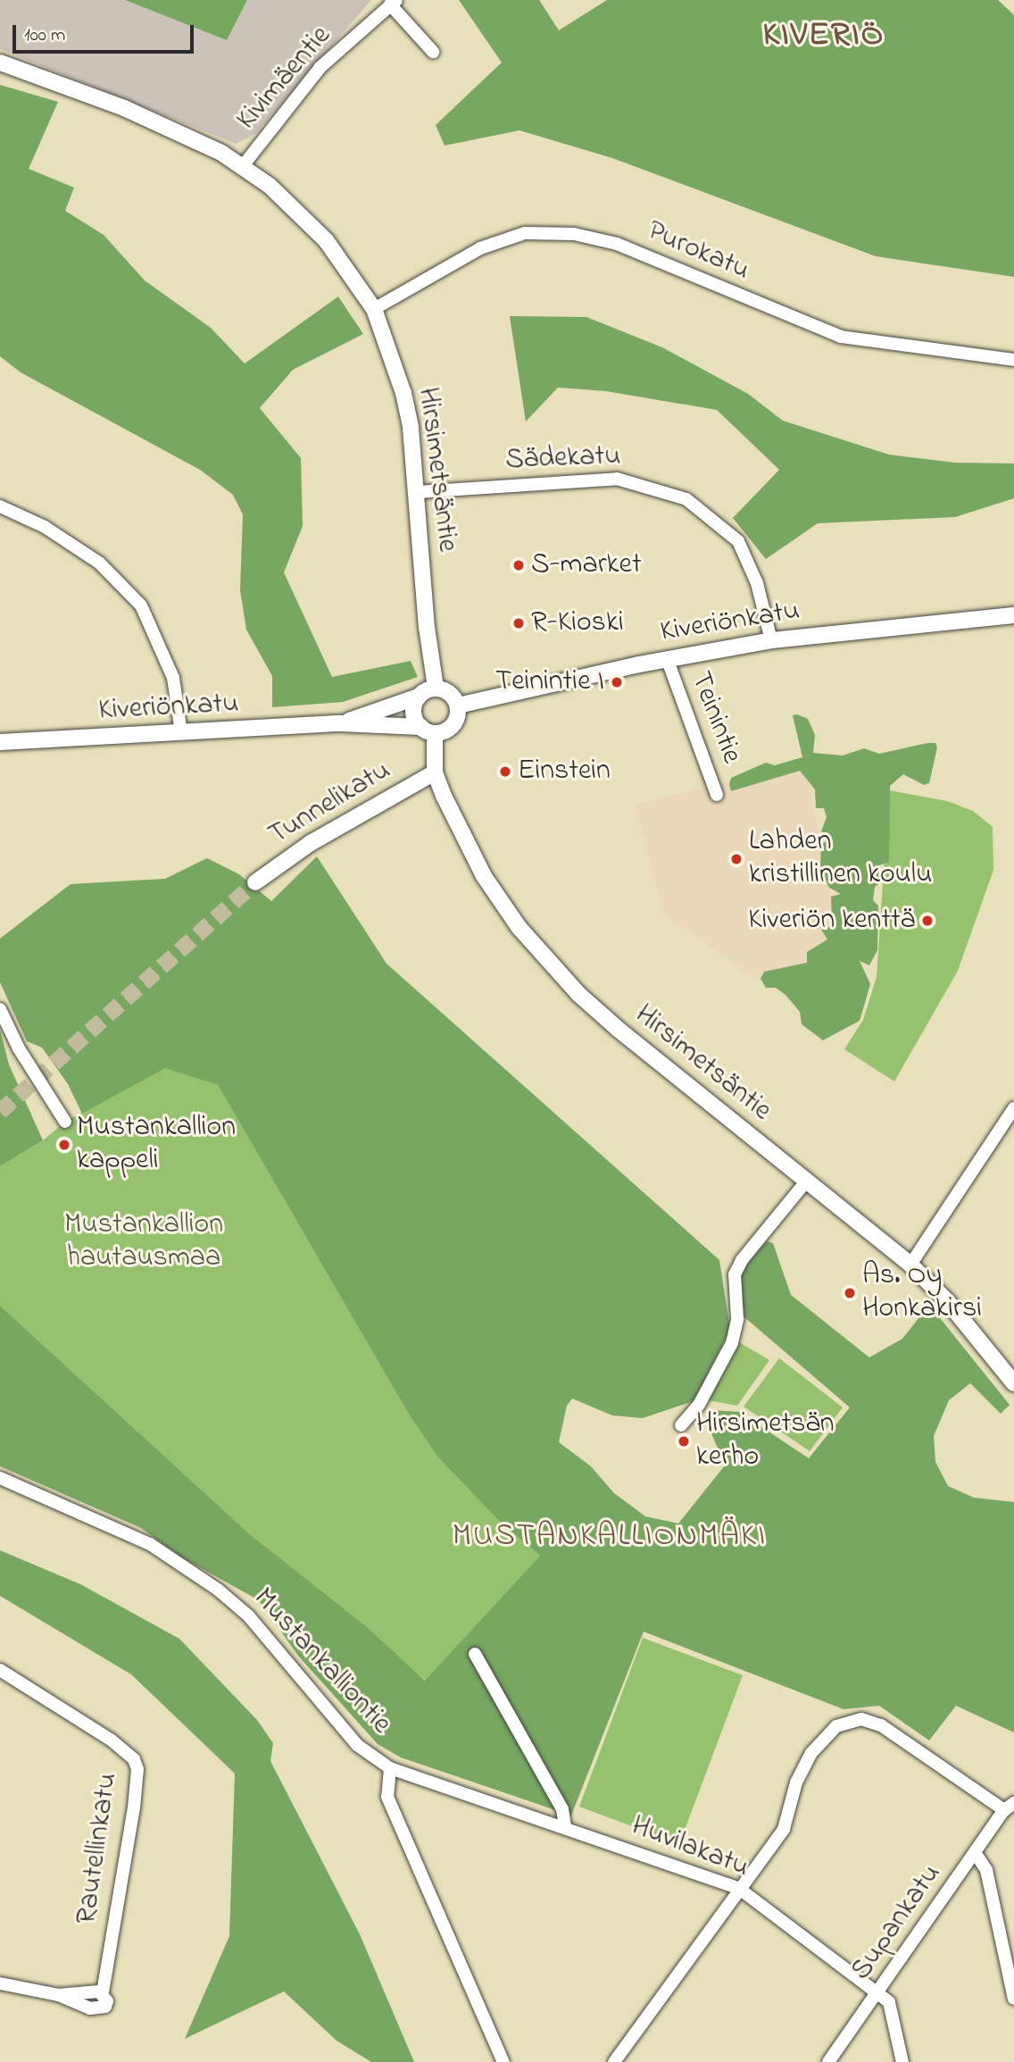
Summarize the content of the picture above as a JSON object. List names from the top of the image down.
{
  "streets": {
    "street": [
      "Kivimäentie",
      "Purokatu",
      "Sädekatu",
      "Hirsimetsäntie",
      "Kiveriönkatu",
      "Teinintie",
      "Tunnelikatu",
      "Mustankalliontie",
      "Huvilakatu",
      "Rautellinkatu",
      "Supankatu"
    ]
  },
  "crossings": [
    ["Kivimäentie", "Hirsimetsäntie"],
    ["Purokatu", "Hirsimetsäntie"],
    ["Sädekatu", "Hirsimetsäntie"],
    ["Sädekatu", "Kiveriönkatu"],
    ["Hirsimetsäntie", "Kiveriönkatu"],
    ["Hirsimetsäntie", "Tunnelikatu"],
    ["Kiveriönkatu", "Teinintie"],
    ["Mustankalliontie", "Huvilakatu"],
    ["Huvilakatu", "Supankatu"]
  ],
  "districts": ["KIVERIÖ", "MUSTANKALLIONMÄKI"],
  "parks": ["Mustankallion hautausmaa"],
  "places": [
    "S-market",
    "R-Kioski",
    "Teinintie I",
    "Einstein",
    "Lahden kristillinen koulu",
    "Kiveriön kenttä",
    "Mustankallion kappeli",
    "As. Oy Honkakirsi",
    "Hirsimetsän kerho"
  ],
  "scale_bar": "100 m"
}
